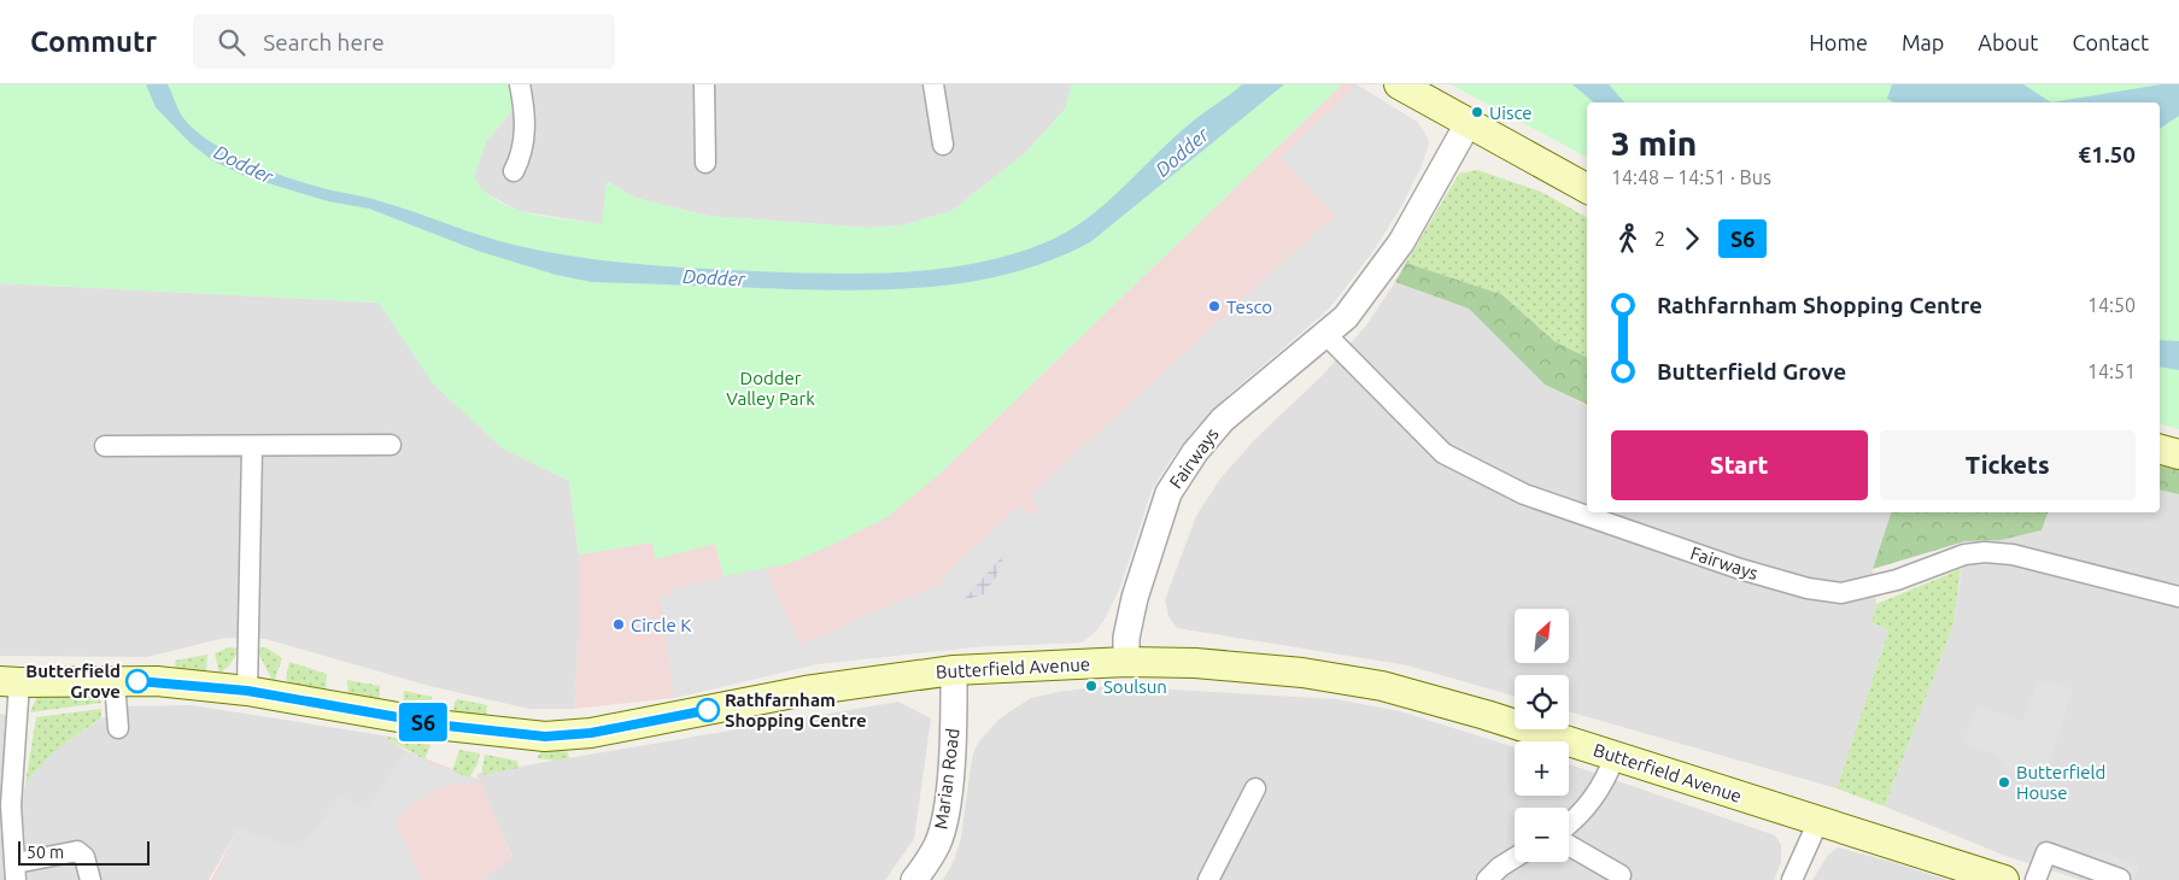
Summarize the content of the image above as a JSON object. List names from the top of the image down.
{
  "streets": {
    "main road": ["Butterfield Avenue"],
    "street": ["Fairways", "Marian Road"]
  },
  "crossings": [
    ["Fairways", "Butterfield Avenue"],
    ["Butterfield Avenue", "Marian Road"]
  ],
  "water": ["Dodder"],
  "parks": ["Dodder Valley Park"],
  "places": [
    "Uisce",
    "Tesco",
    "Circle K",
    "Butterfield Grove",
    "Soulsun",
    "Rathfarnham Shopping Centre",
    "Butterfield House"
  ],
  "lines": ["bus line S6"],
  "scale_bar": "50 m",
  "north": "top right",
  "page": {
    "header": "Commutr",
    "search": "Search here",
    "nav": [
      "Home",
      "Map",
      "About",
      "Contact"
    ],
    "on_map": "S6",
    "heading": ["3 min", "14:48 – 14:51 · Bus", "€1.50"],
    "legs": ["2", "S6"],
    "list": [
      {
        "name": "Rathfarnham Shopping Centre",
        "value": "14:50"
      },
      {
        "name": "Butterfield Grove",
        "value": "14:51"
      }
    ],
    "buttons": ["Start", "Tickets"],
    "map_buttons": ["+", "−"],
    "scale": "50 m"
  }
}
